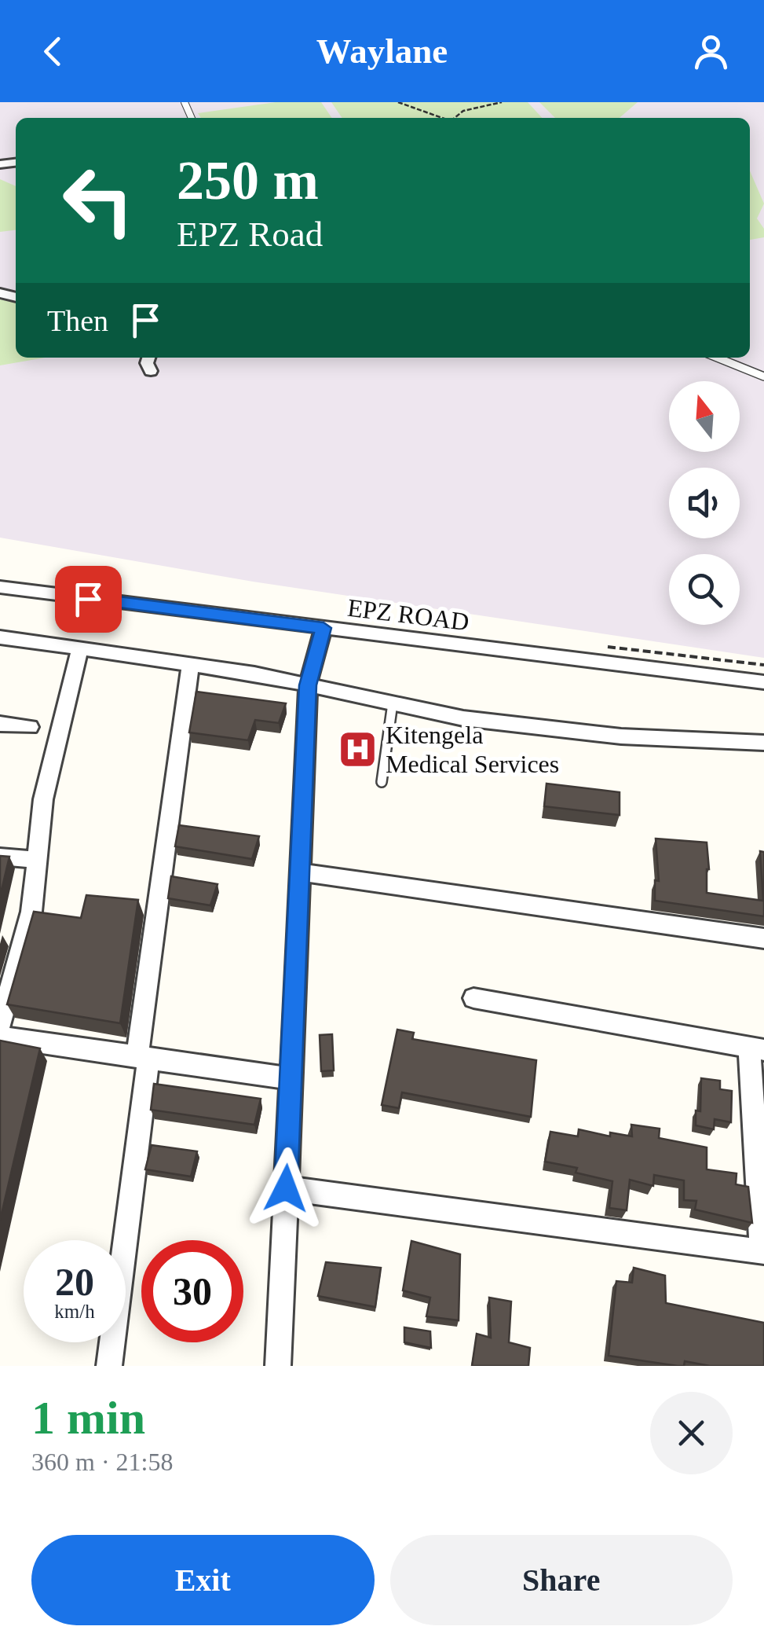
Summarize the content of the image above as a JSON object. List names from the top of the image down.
{
  "streets": {
    "street": ["EPZ ROAD"]
  },
  "places": {
    "hospital": ["Kitengela Medical Services"]
  },
  "north": "top",
  "page": {
    "header": "Waylane",
    "turn": ["250 m", "EPZ Road"],
    "then": "Then",
    "speed": "20 km/h",
    "limit": "30",
    "heading": ["1 min", "360 m · 21:58"],
    "buttons": ["Exit", "Share"]
  }
}
